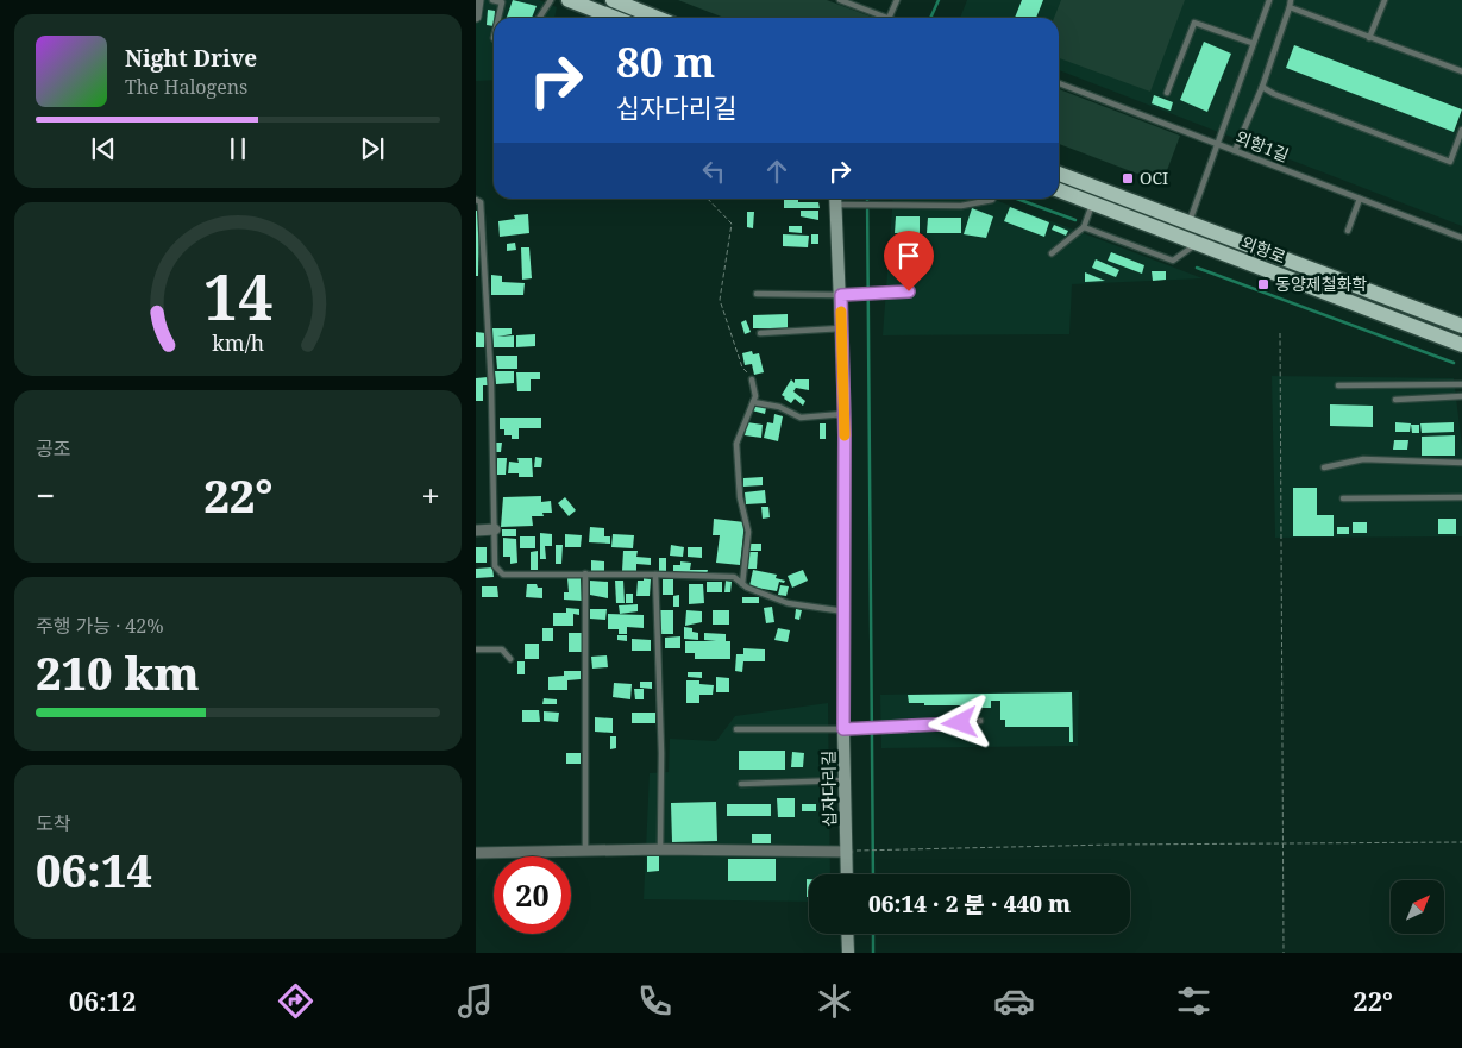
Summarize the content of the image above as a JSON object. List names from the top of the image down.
{
  "streets": {
    "main road": ["외항로"],
    "street": ["십자다리길"],
    "lane": ["외항1길"]
  },
  "places": {
    "transit": ["OCI", "동양제철화학"]
  },
  "north": "top right",
  "page": {
    "turn": ["80 m", "십자다리길"],
    "song": ["Night Drive", "The Halogens"],
    "tile": [
      "공조",
      ["주행 가능 · 42%", "210 km"],
      ["도착", "06:14"]
    ],
    "heat": ["−", "22°", "+"],
    "limit": "20",
    "trip": "06:14 · 2 분 · 440 m",
    "tabs": ["06:12", "22°"],
    "gauge": ["14", "km/h"]
  }
}
